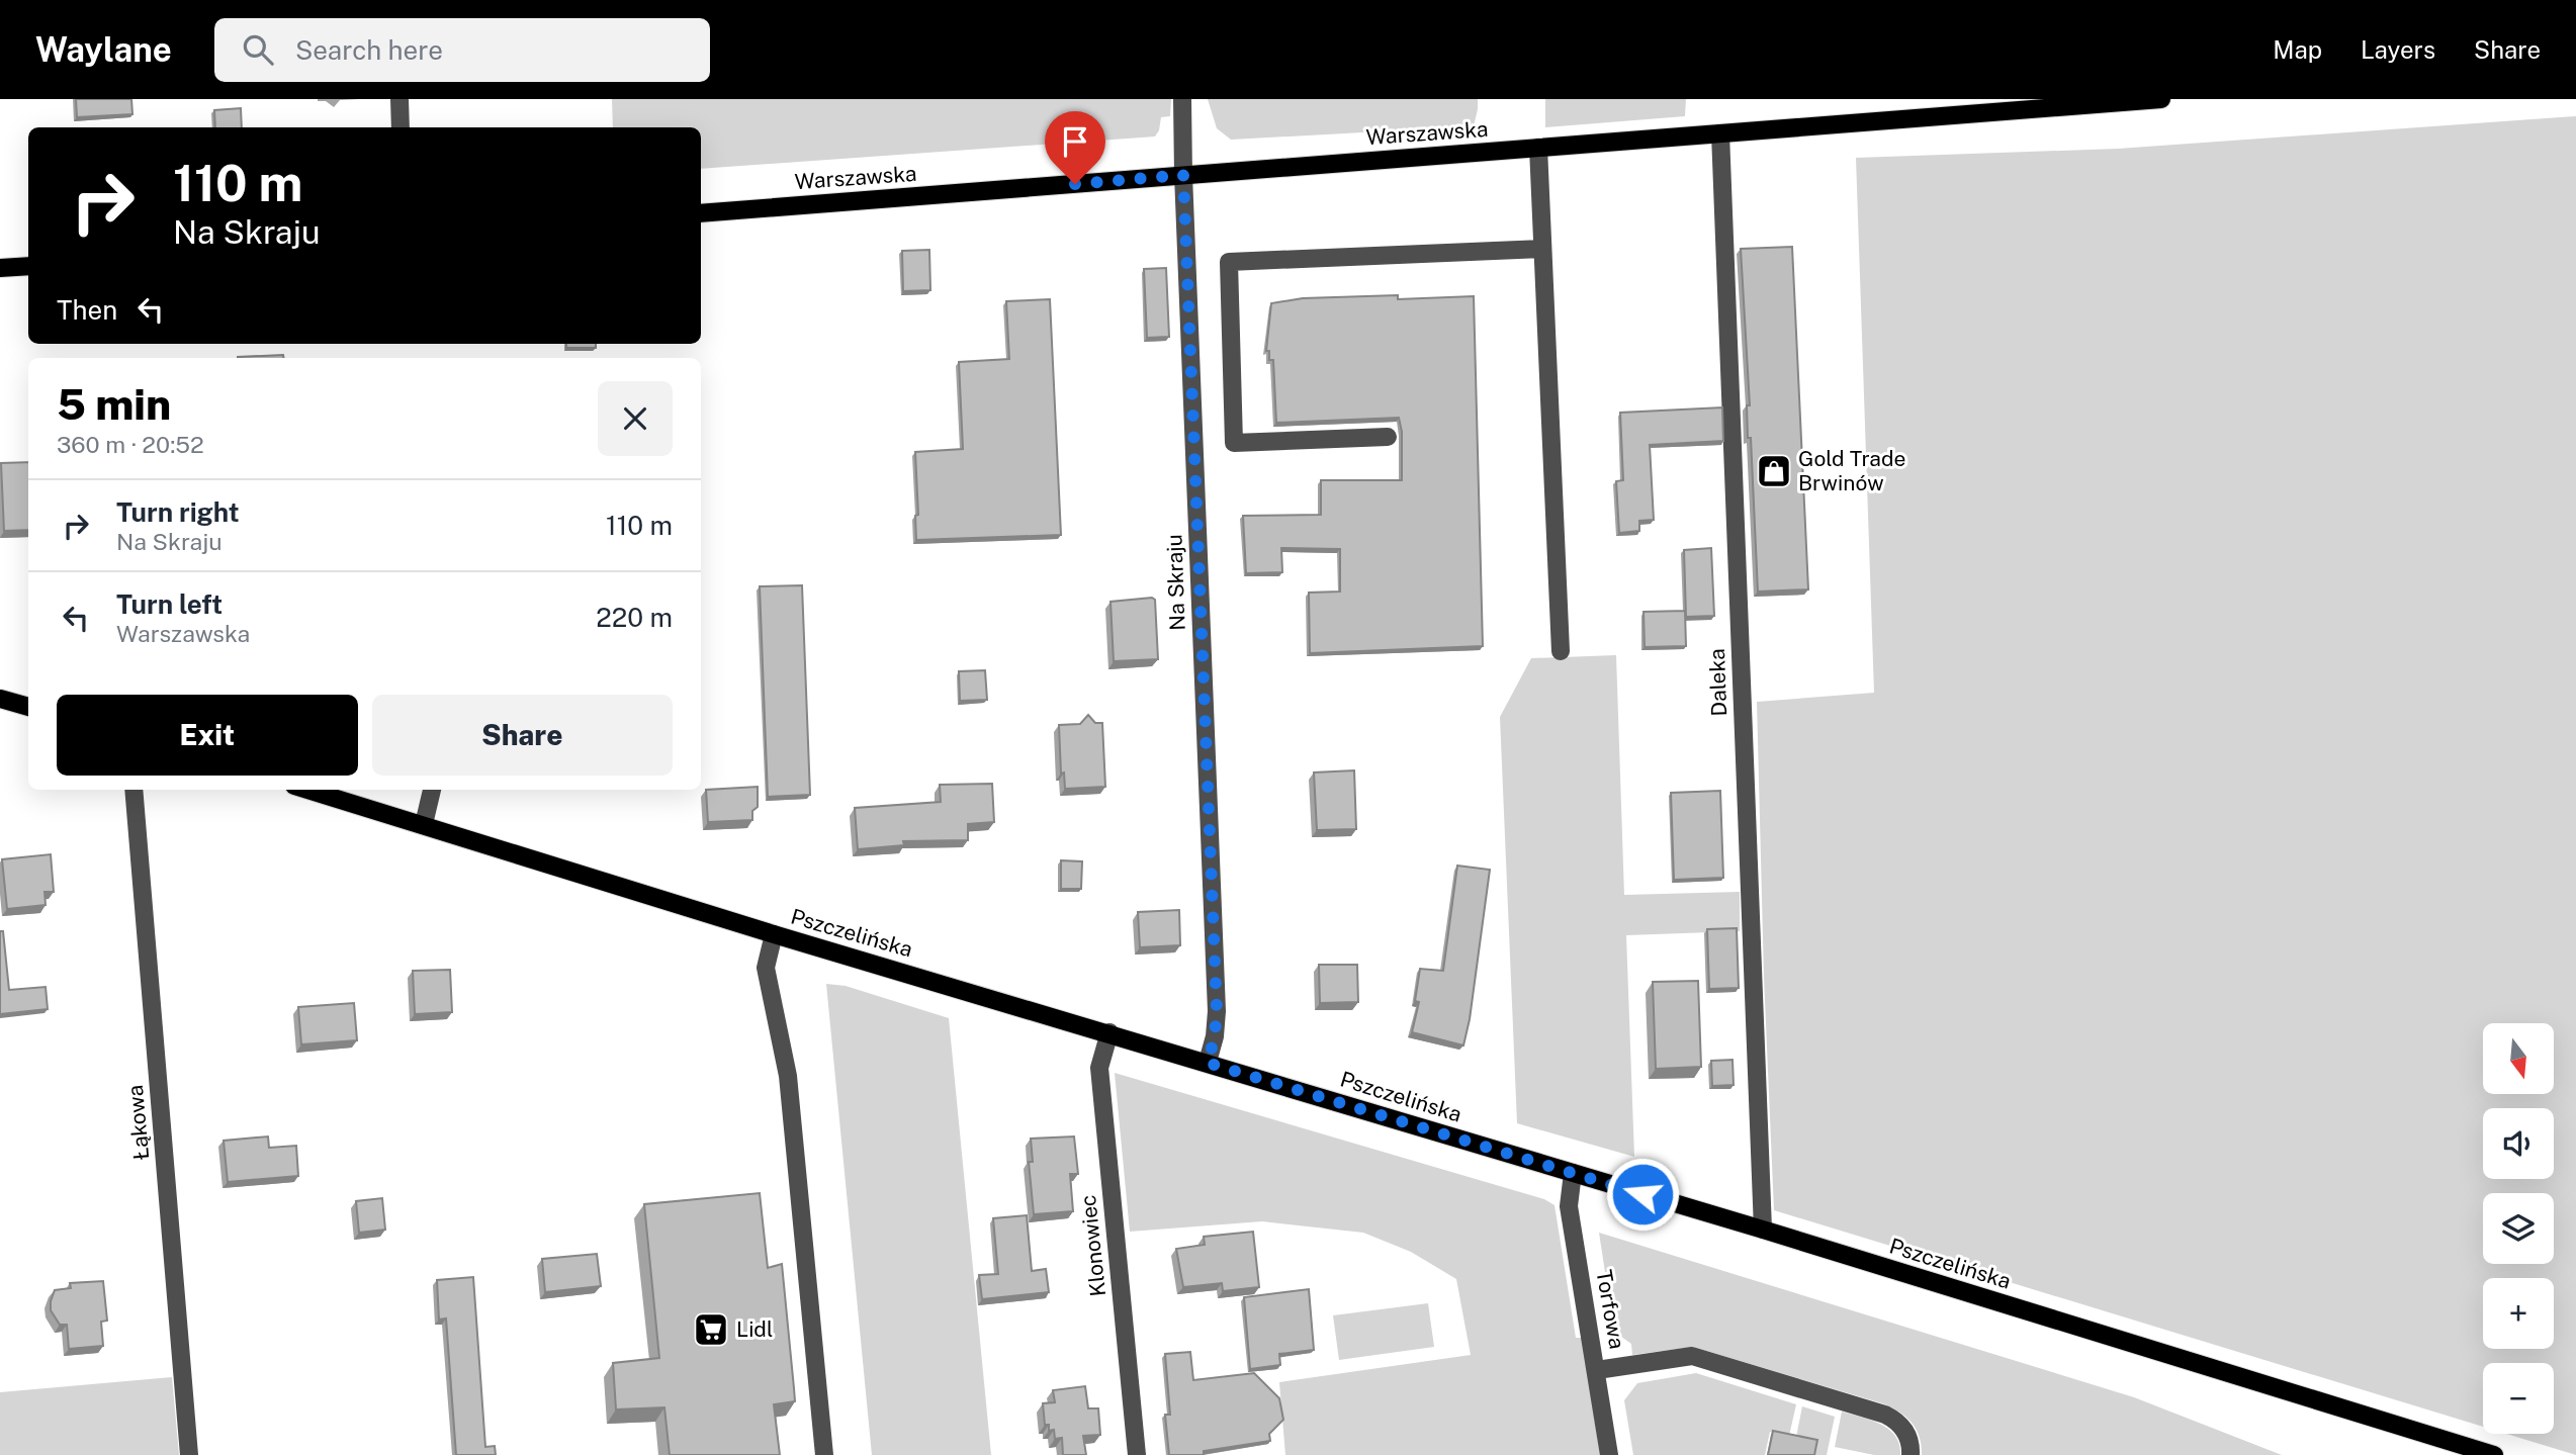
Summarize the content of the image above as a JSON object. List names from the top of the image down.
{
  "streets": {
    "main road": ["Warszawska", "Pszczelińska"],
    "street": [
      "Na Skraju",
      "Daleka",
      "Łąkowa",
      "Klonowiec",
      "Torfowa"
    ]
  },
  "crossings": [
    ["Warszawska", "Na Skraju"],
    ["Warszawska", "Daleka"],
    ["Na Skraju", "Pszczelińska"],
    ["Daleka", "Pszczelińska"],
    ["Pszczelińska", "Klonowiec"],
    ["Pszczelińska", "Torfowa"]
  ],
  "places": {
    "shop": ["Gold Trade Brwinów"],
    "supermarket": ["Lidl"]
  },
  "north": "bottom",
  "page": {
    "header": "Waylane",
    "search": "Search here",
    "nav": ["Map", "Layers", "Share"],
    "turn": ["110 m", "Na Skraju"],
    "then": "Then",
    "heading": ["5 min", "360 m · 20:52"],
    "list": [
      {
        "name": "Turn right",
        "note": "Na Skraju",
        "value": "110 m"
      },
      {
        "name": "Turn left",
        "note": "Warszawska",
        "value": "220 m"
      }
    ],
    "buttons": ["Exit", "Share"],
    "map_buttons": ["+", "−"]
  }
}
